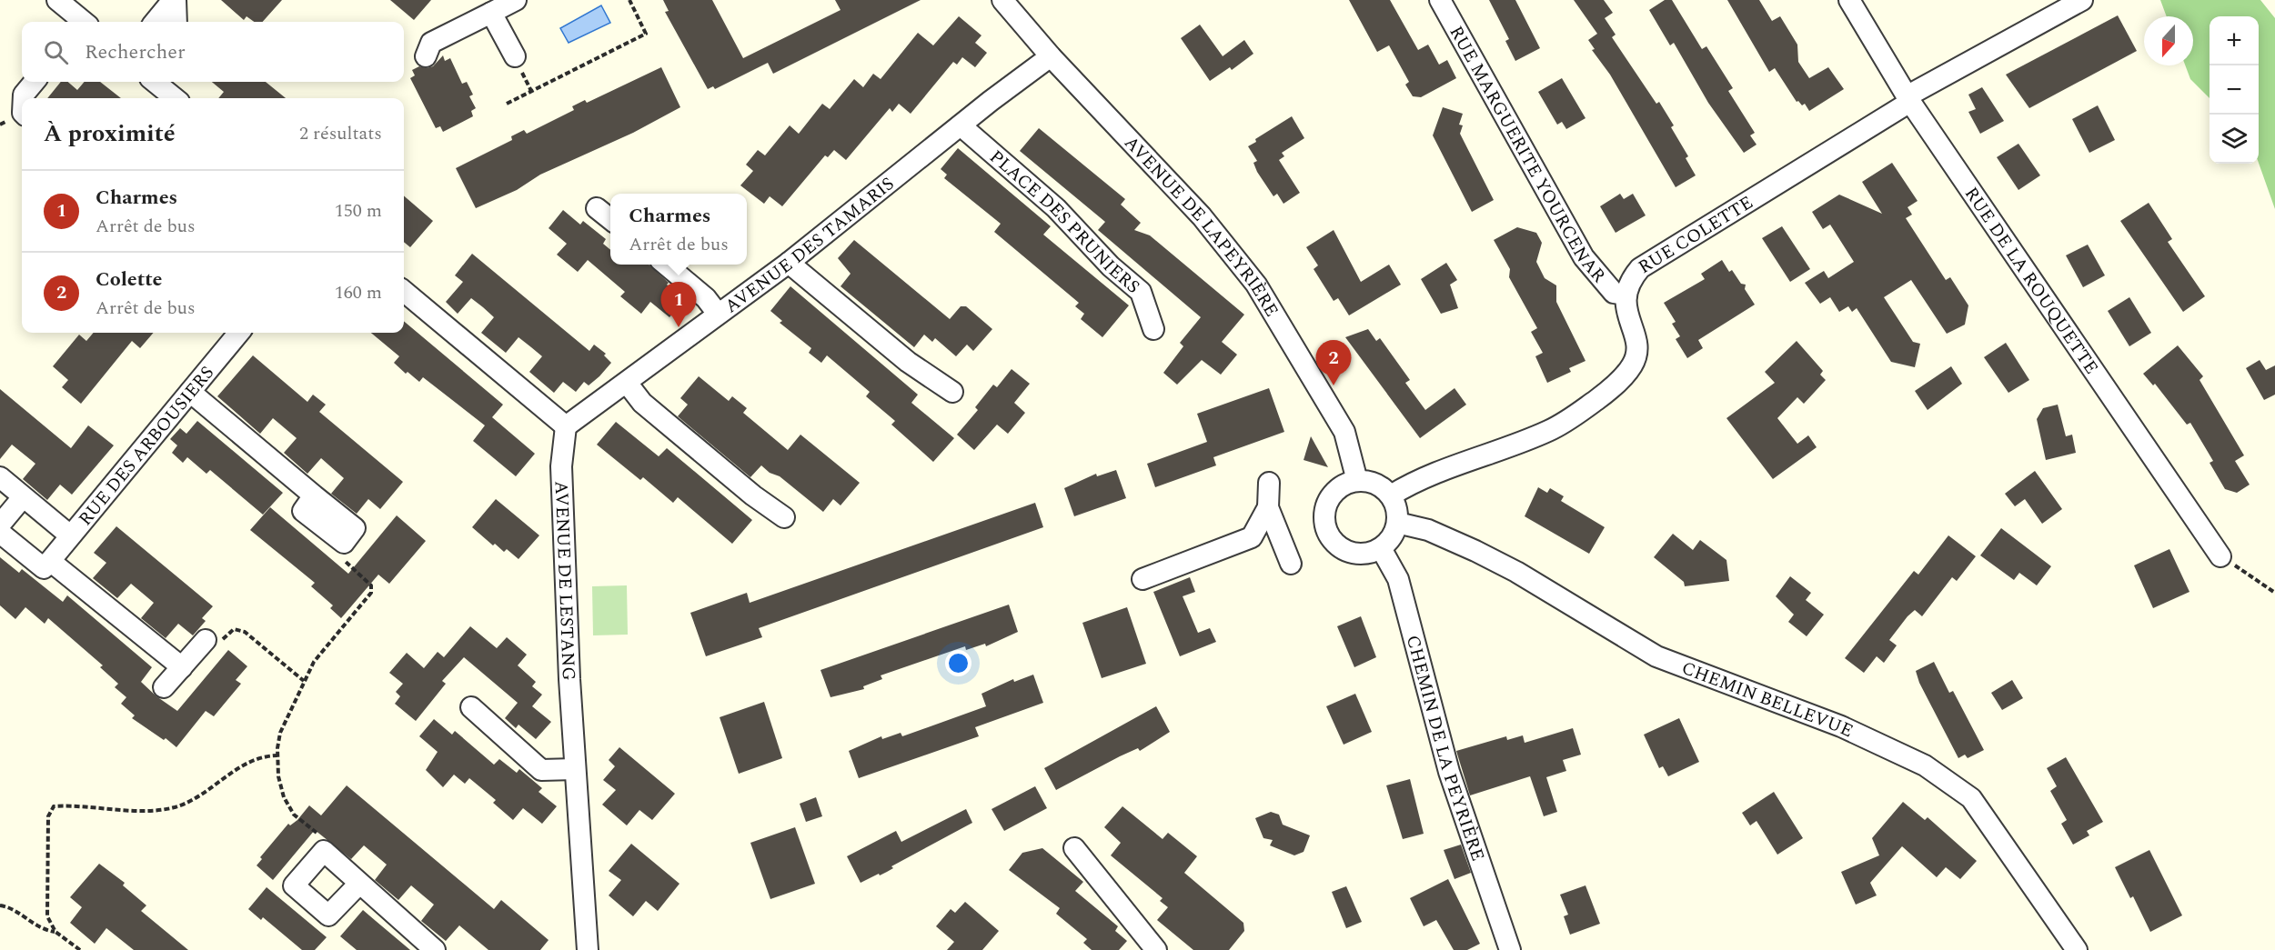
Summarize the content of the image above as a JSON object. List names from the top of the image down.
{
  "streets": {
    "street": [
      "RUE MARGUERITE YOURCENAR",
      "PLACE DES PRUNIERS",
      "AVENUE DE LAPEYRIÈRE",
      "RUE COLETTE",
      "AVENUE DES TAMARIS",
      "RUE DE LA ROUQUETTE",
      "RUE DES ARBOUSIERS",
      "AVENUE DE LESTANG",
      "CHEMIN BELLEVUE",
      "CHEMIN DE LA PEYRIÈRE"
    ]
  },
  "crossings": [
    ["RUE MARGUERITE YOURCENAR", "RUE COLETTE"],
    ["PLACE DES PRUNIERS", "AVENUE DES TAMARIS"],
    ["AVENUE DE LAPEYRIÈRE", "AVENUE DES TAMARIS"],
    ["AVENUE DE LAPEYRIÈRE", "CHEMIN BELLEVUE"],
    ["AVENUE DE LAPEYRIÈRE", "CHEMIN DE LA PEYRIÈRE"],
    ["RUE COLETTE", "RUE DE LA ROUQUETTE"],
    ["AVENUE DES TAMARIS", "AVENUE DE LESTANG"],
    ["CHEMIN BELLEVUE", "CHEMIN DE LA PEYRIÈRE"]
  ],
  "north": "bottom",
  "page": {
    "map_buttons": ["+", "−"],
    "search": "Rechercher",
    "heading": ["À proximité", "2 résultats"],
    "list": [
      {
        "mark": "1",
        "name": "Charmes",
        "note": "Arrêt de bus",
        "value": "150 m"
      },
      {
        "mark": "2",
        "name": "Colette",
        "note": "Arrêt de bus",
        "value": "160 m"
      }
    ],
    "popup": ["Charmes", "Arrêt de bus"],
    "pins": ["1", "2"]
  }
}
